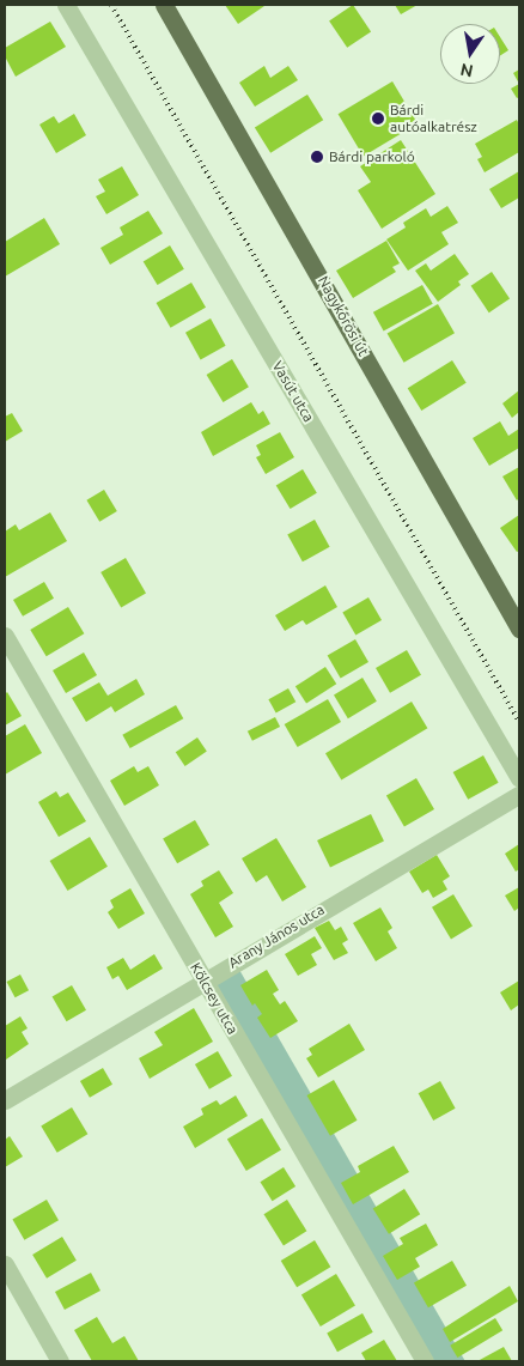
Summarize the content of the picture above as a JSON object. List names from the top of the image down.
{
  "streets": {
    "main road": ["Nagykőrösi út"],
    "street": ["Vasút utca", "Arany János utca", "Kölcsey utca"]
  },
  "crossings": [
    ["Arany János utca", "Kölcsey utca"]
  ],
  "places": ["Bárdi autóalkatrész", "Bárdi parkoló"],
  "north": "bottom"
}
